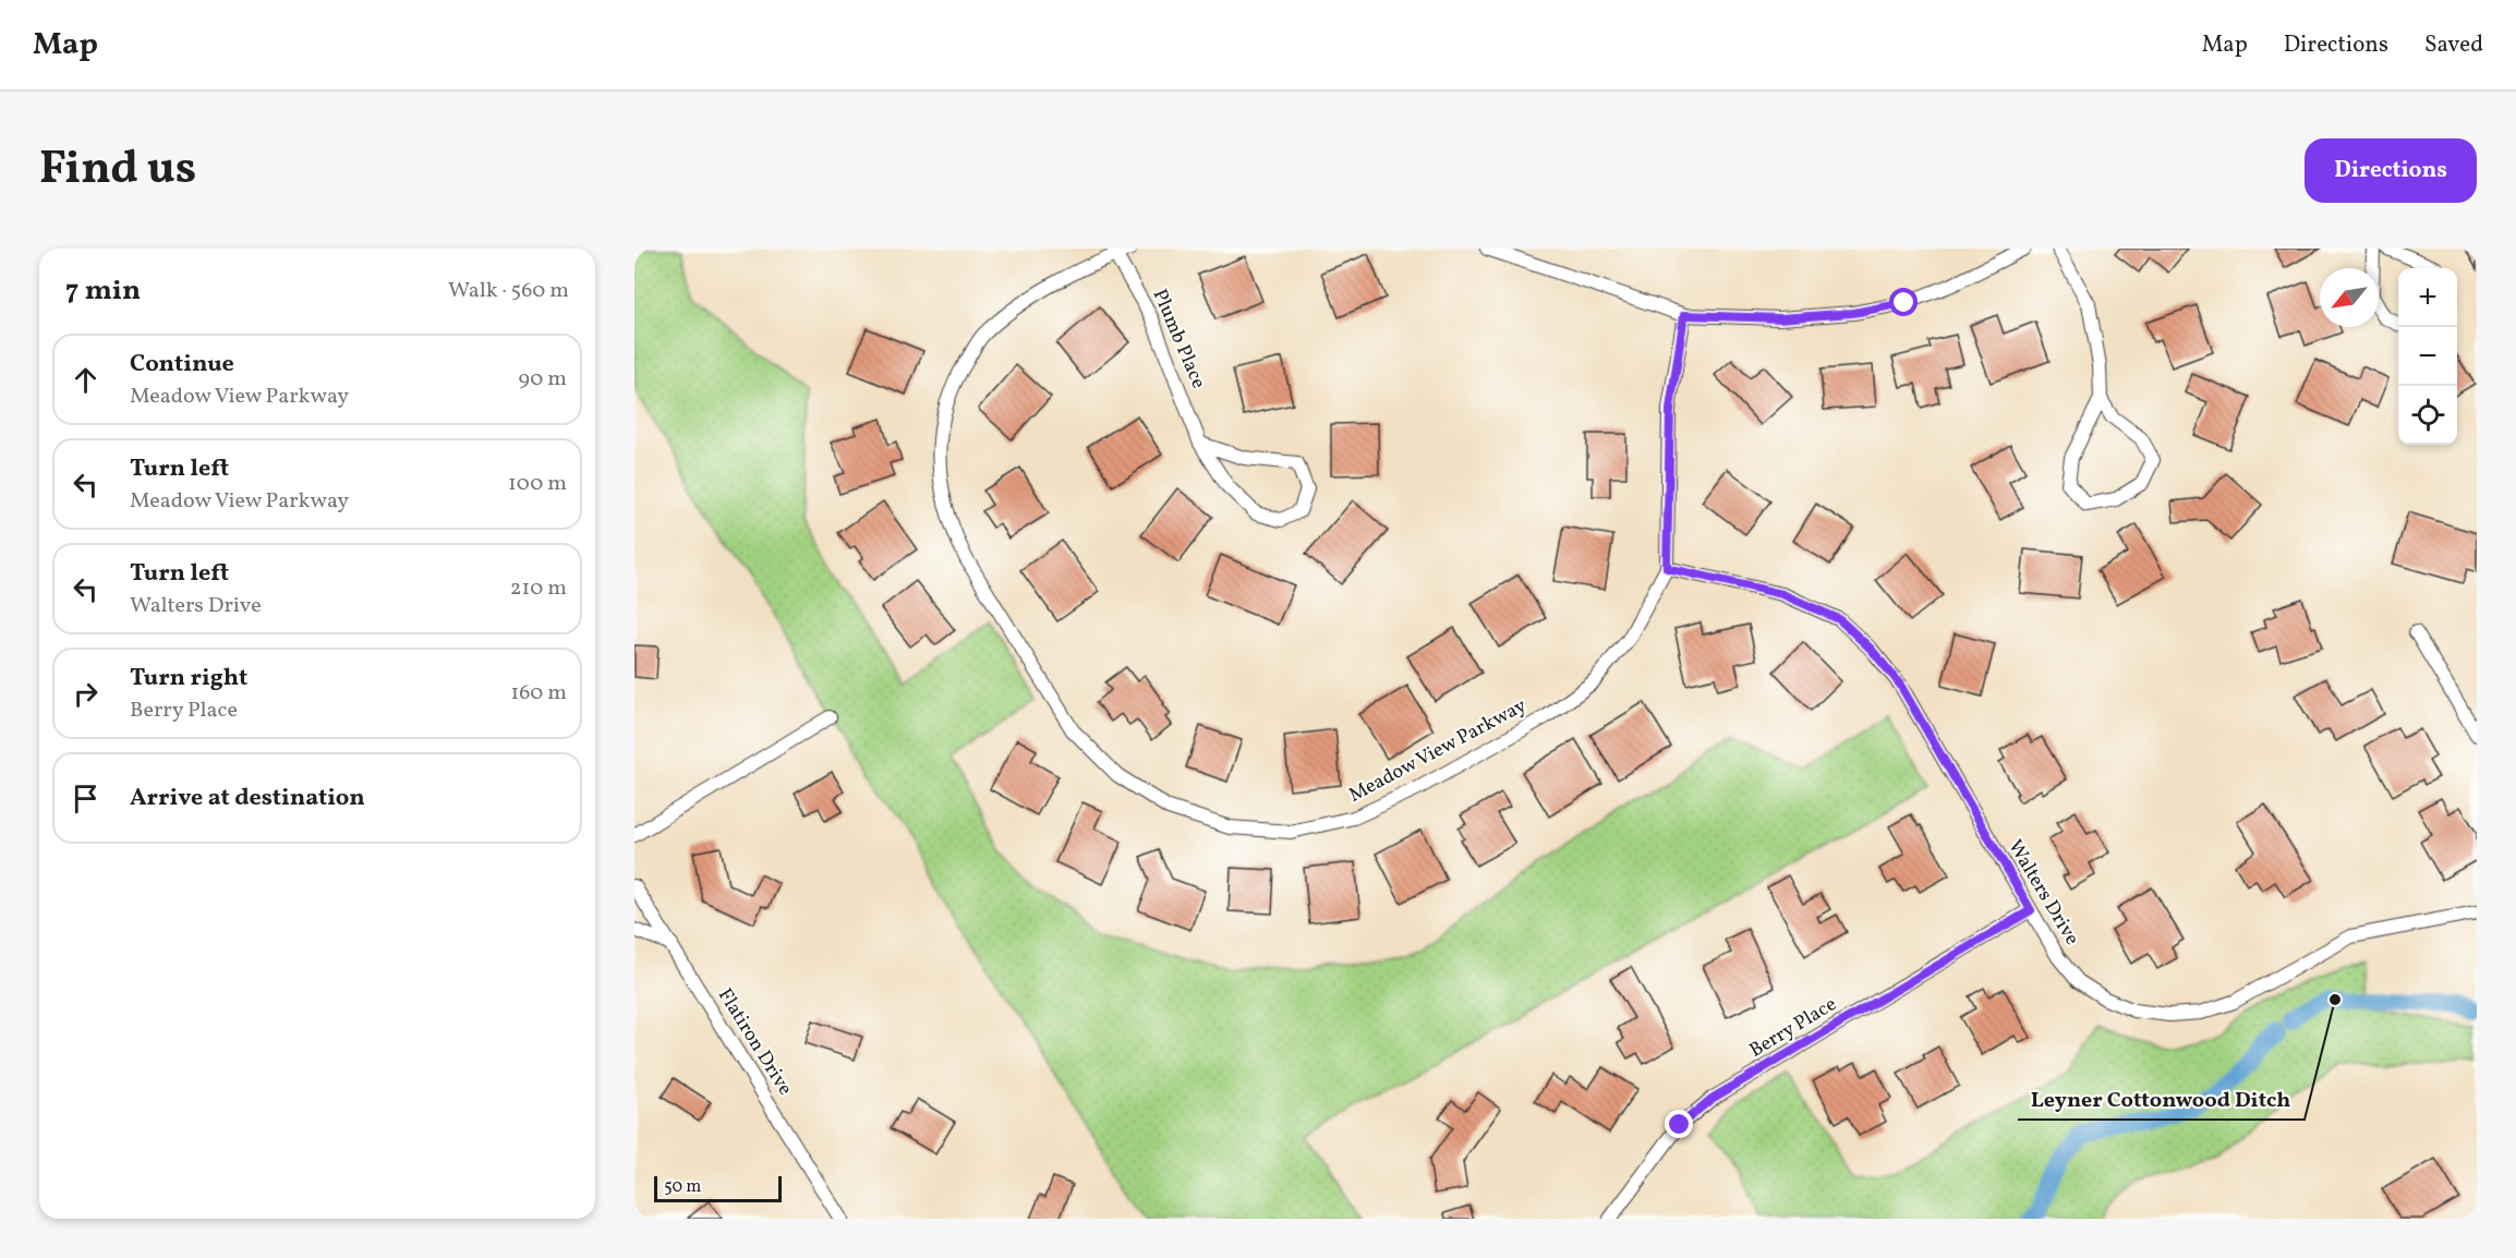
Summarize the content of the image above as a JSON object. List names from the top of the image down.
{
  "streets": {
    "street": [
      "Plumb Place",
      "Meadow View Parkway",
      "Walters Drive",
      "Berry Place",
      "Flatiron Drive"
    ]
  },
  "crossings": [
    ["Plumb Place", "Meadow View Parkway"],
    ["Meadow View Parkway", "Walters Drive"],
    ["Walters Drive", "Berry Place"]
  ],
  "places": ["Leyner Cottonwood Ditch"],
  "scale_bar": "50 m",
  "north": "bottom left",
  "page": {
    "header": "Map",
    "nav": ["Map", "Directions", "Saved"],
    "title": "Find us",
    "buttons": "Directions",
    "heading": ["7 min", "Walk · 560 m"],
    "map_buttons": ["+", "−"],
    "list": [
      ["Continue", "Meadow View Parkway", "90 m"],
      ["Turn left", "Meadow View Parkway", "100 m"],
      ["Turn left", "Walters Drive", "210 m"],
      ["Turn right", "Berry Place", "160 m"],
      "Arrive at destination"
    ],
    "scale": "50 m"
  }
}
